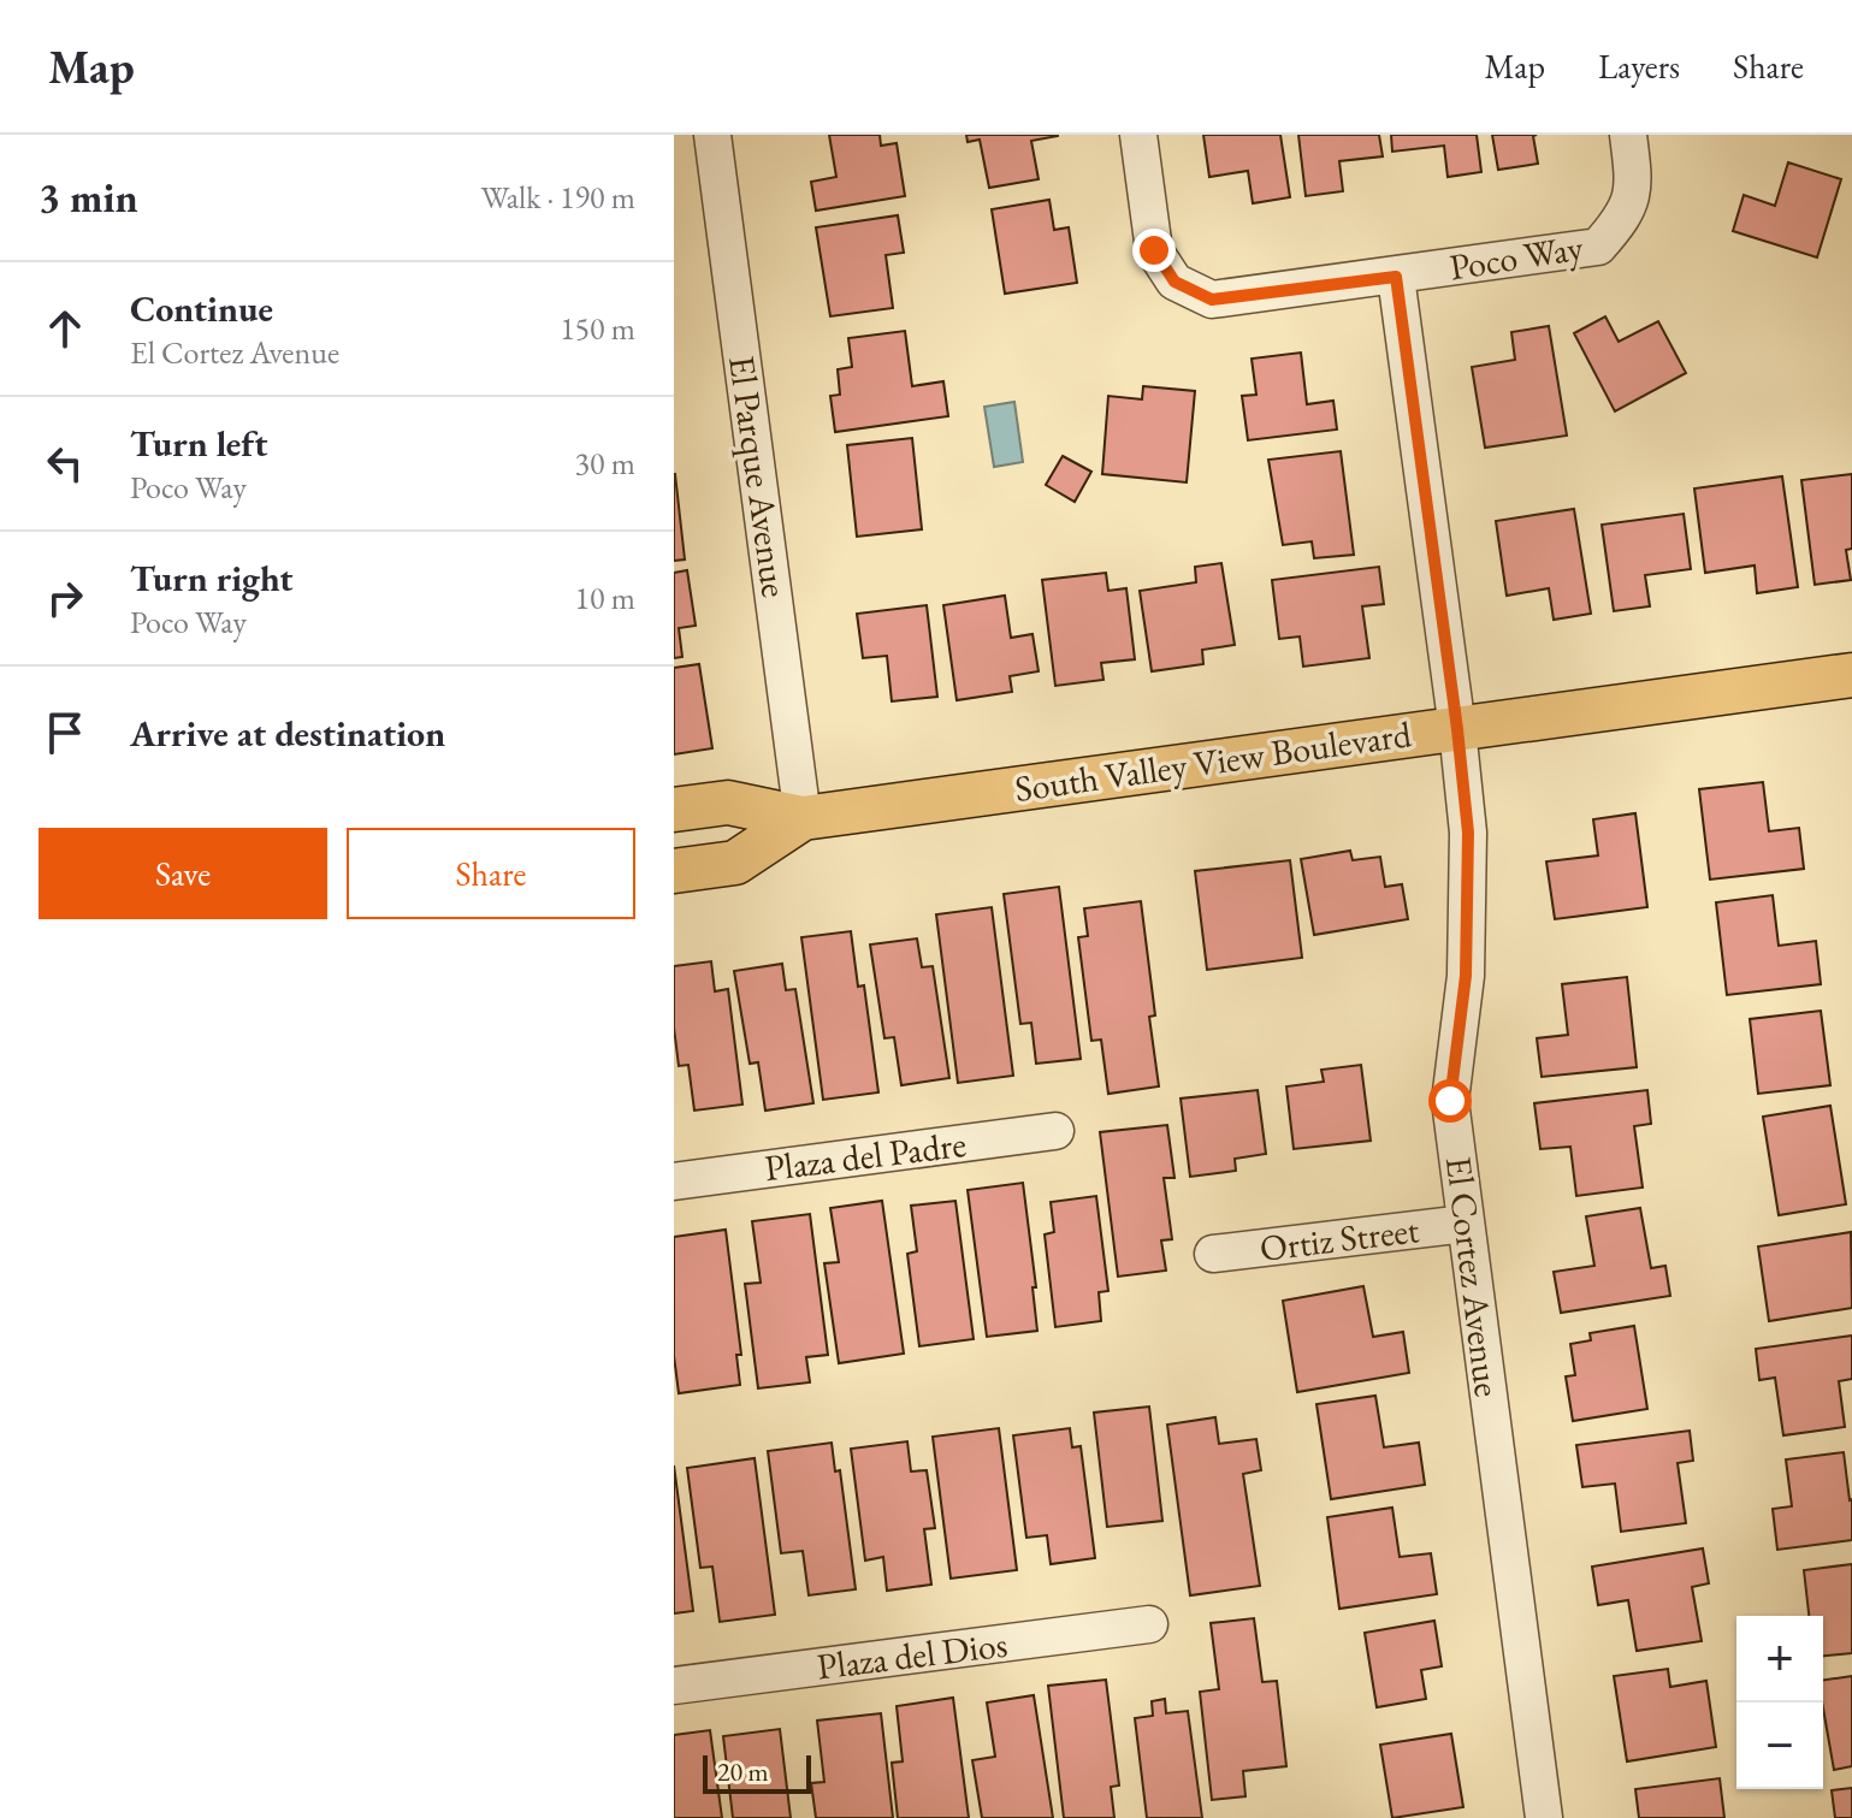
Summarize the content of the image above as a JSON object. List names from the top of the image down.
{
  "streets": {
    "main road": ["South Valley View Boulevard"],
    "street": [
      "Poco Way",
      "El Parque Avenue",
      "Plaza del Padre",
      "Ortiz Street",
      "El Cortez Avenue",
      "Plaza del Dios"
    ]
  },
  "crossings": [
    ["Poco Way", "El Cortez Avenue"],
    ["El Parque Avenue", "South Valley View Boulevard"],
    ["South Valley View Boulevard", "El Cortez Avenue"],
    ["Ortiz Street", "El Cortez Avenue"]
  ],
  "scale_bar": "20 m",
  "page": {
    "header": "Map",
    "nav": ["Map", "Layers", "Share"],
    "heading": ["3 min", "Walk · 190 m"],
    "list": [
      ["Continue", "El Cortez Avenue", "150 m"],
      ["Turn left", "Poco Way", "30 m"],
      ["Turn right", "Poco Way", "10 m"],
      "Arrive at destination"
    ],
    "buttons": ["Save", "Share"],
    "map_buttons": ["+", "−"],
    "scale": "20 m"
  }
}
